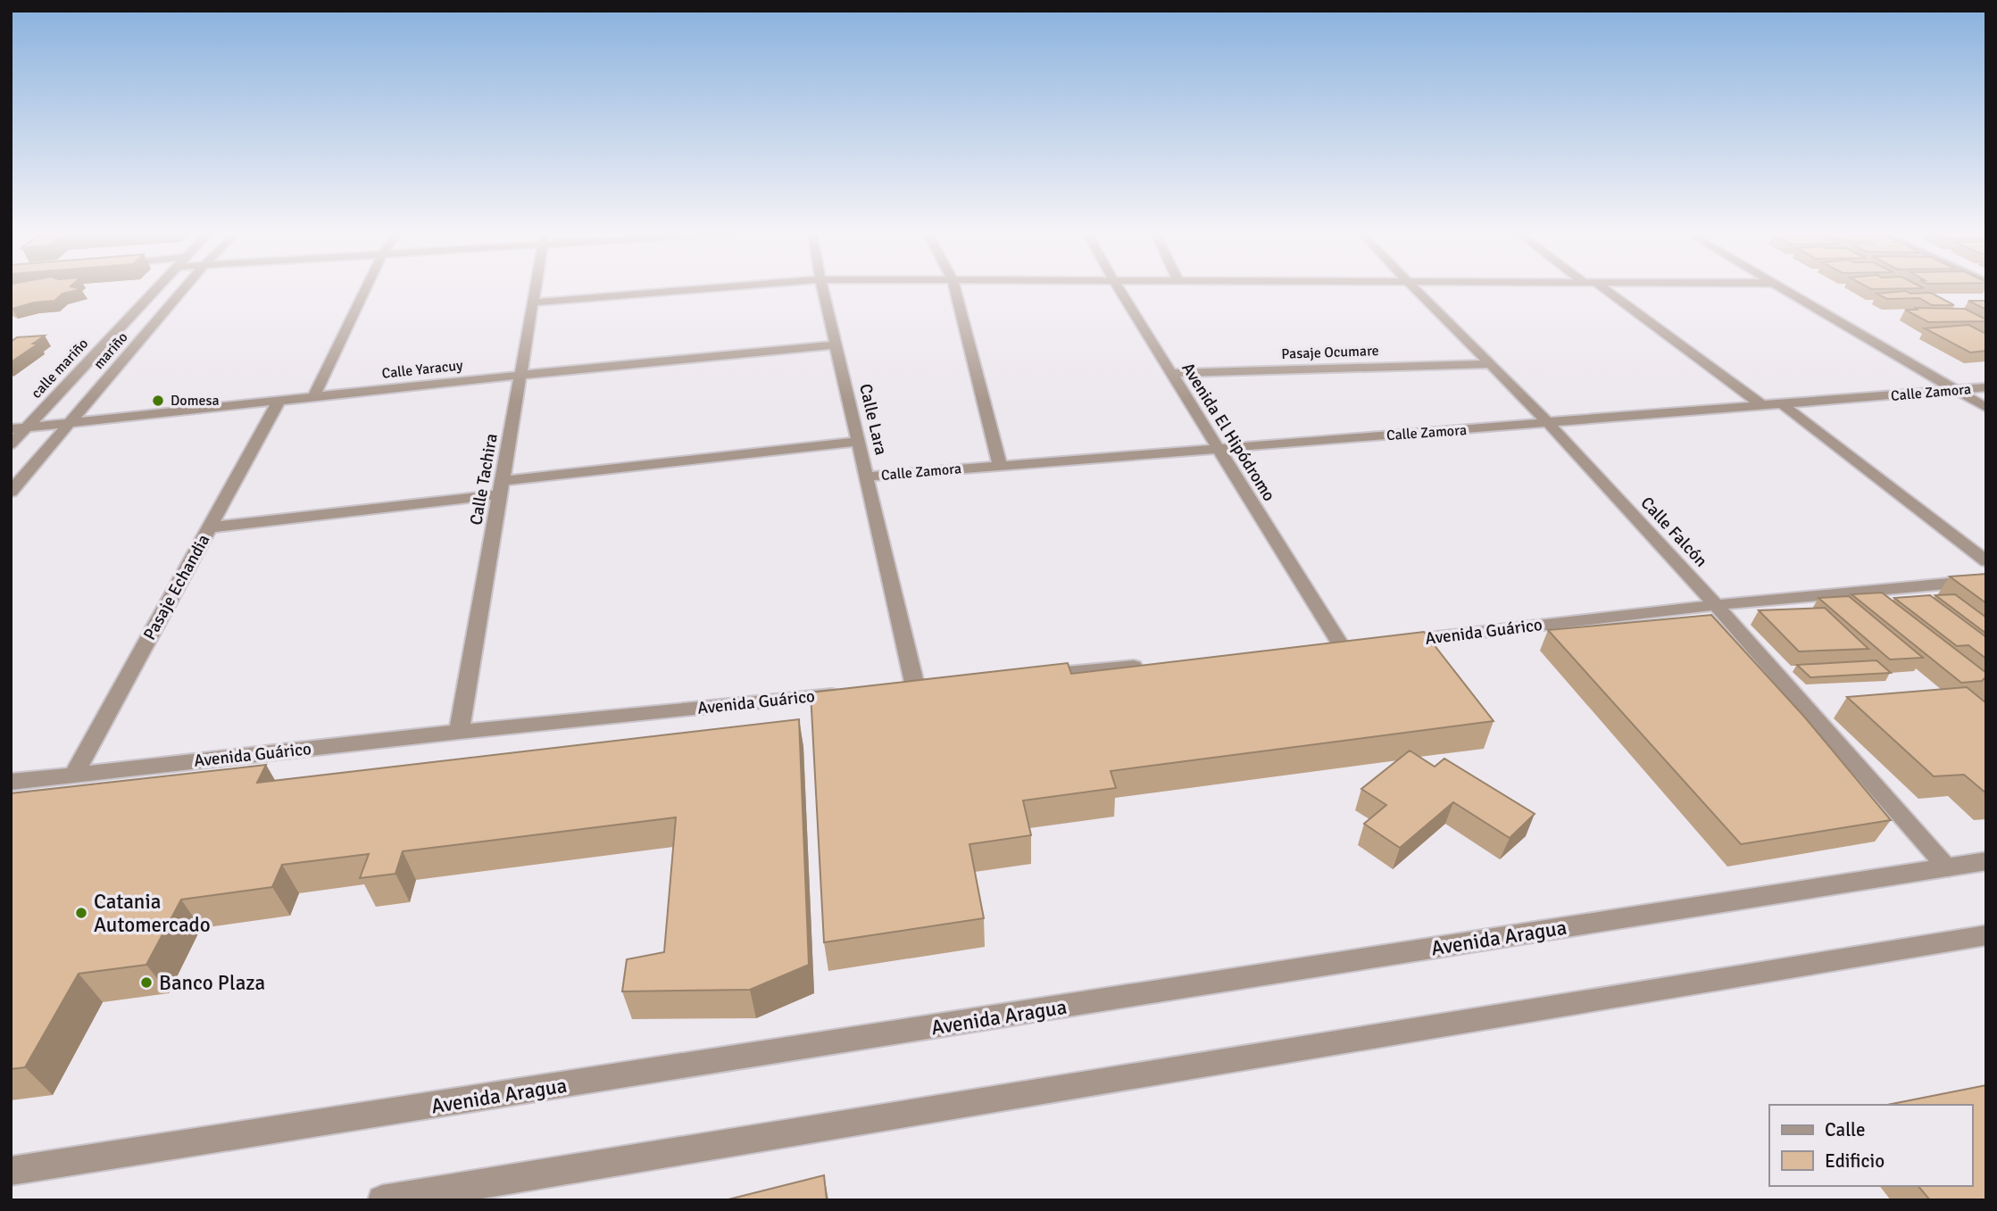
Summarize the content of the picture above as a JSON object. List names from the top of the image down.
{
  "streets": {
    "street": [
      "mariño",
      "Pasaje Ocumare",
      "calle mariño",
      "Calle Yaracuy",
      "Calle Zamora",
      "Calle Lara",
      "Avenida El Hipódromo",
      "Calle Tachira",
      "Calle Falcón",
      "Pasaje Echandia",
      "Avenida Guárico",
      "Avenida Aragua"
    ]
  },
  "crossings": [
    ["mariño", "Calle Yaracuy"],
    ["Pasaje Ocumare", "Avenida El Hipódromo"],
    ["Pasaje Ocumare", "Calle Falcón"],
    ["calle mariño", "Calle Yaracuy"],
    ["Calle Yaracuy", "Calle Lara"],
    ["Calle Yaracuy", "Calle Tachira"],
    ["Calle Yaracuy", "Pasaje Echandia"],
    ["Calle Zamora", "Calle Lara"],
    ["Calle Zamora", "Avenida El Hipódromo"],
    ["Calle Zamora", "Calle Falcón"],
    ["Calle Tachira", "Avenida Guárico"],
    ["Calle Falcón", "Avenida Guárico"],
    ["Calle Falcón", "Avenida Aragua"],
    ["Pasaje Echandia", "Avenida Guárico"]
  ],
  "places": ["Domesa", "Catania Automercado", "Banco Plaza"],
  "legend": ["Calle", "Edificio"]
}
